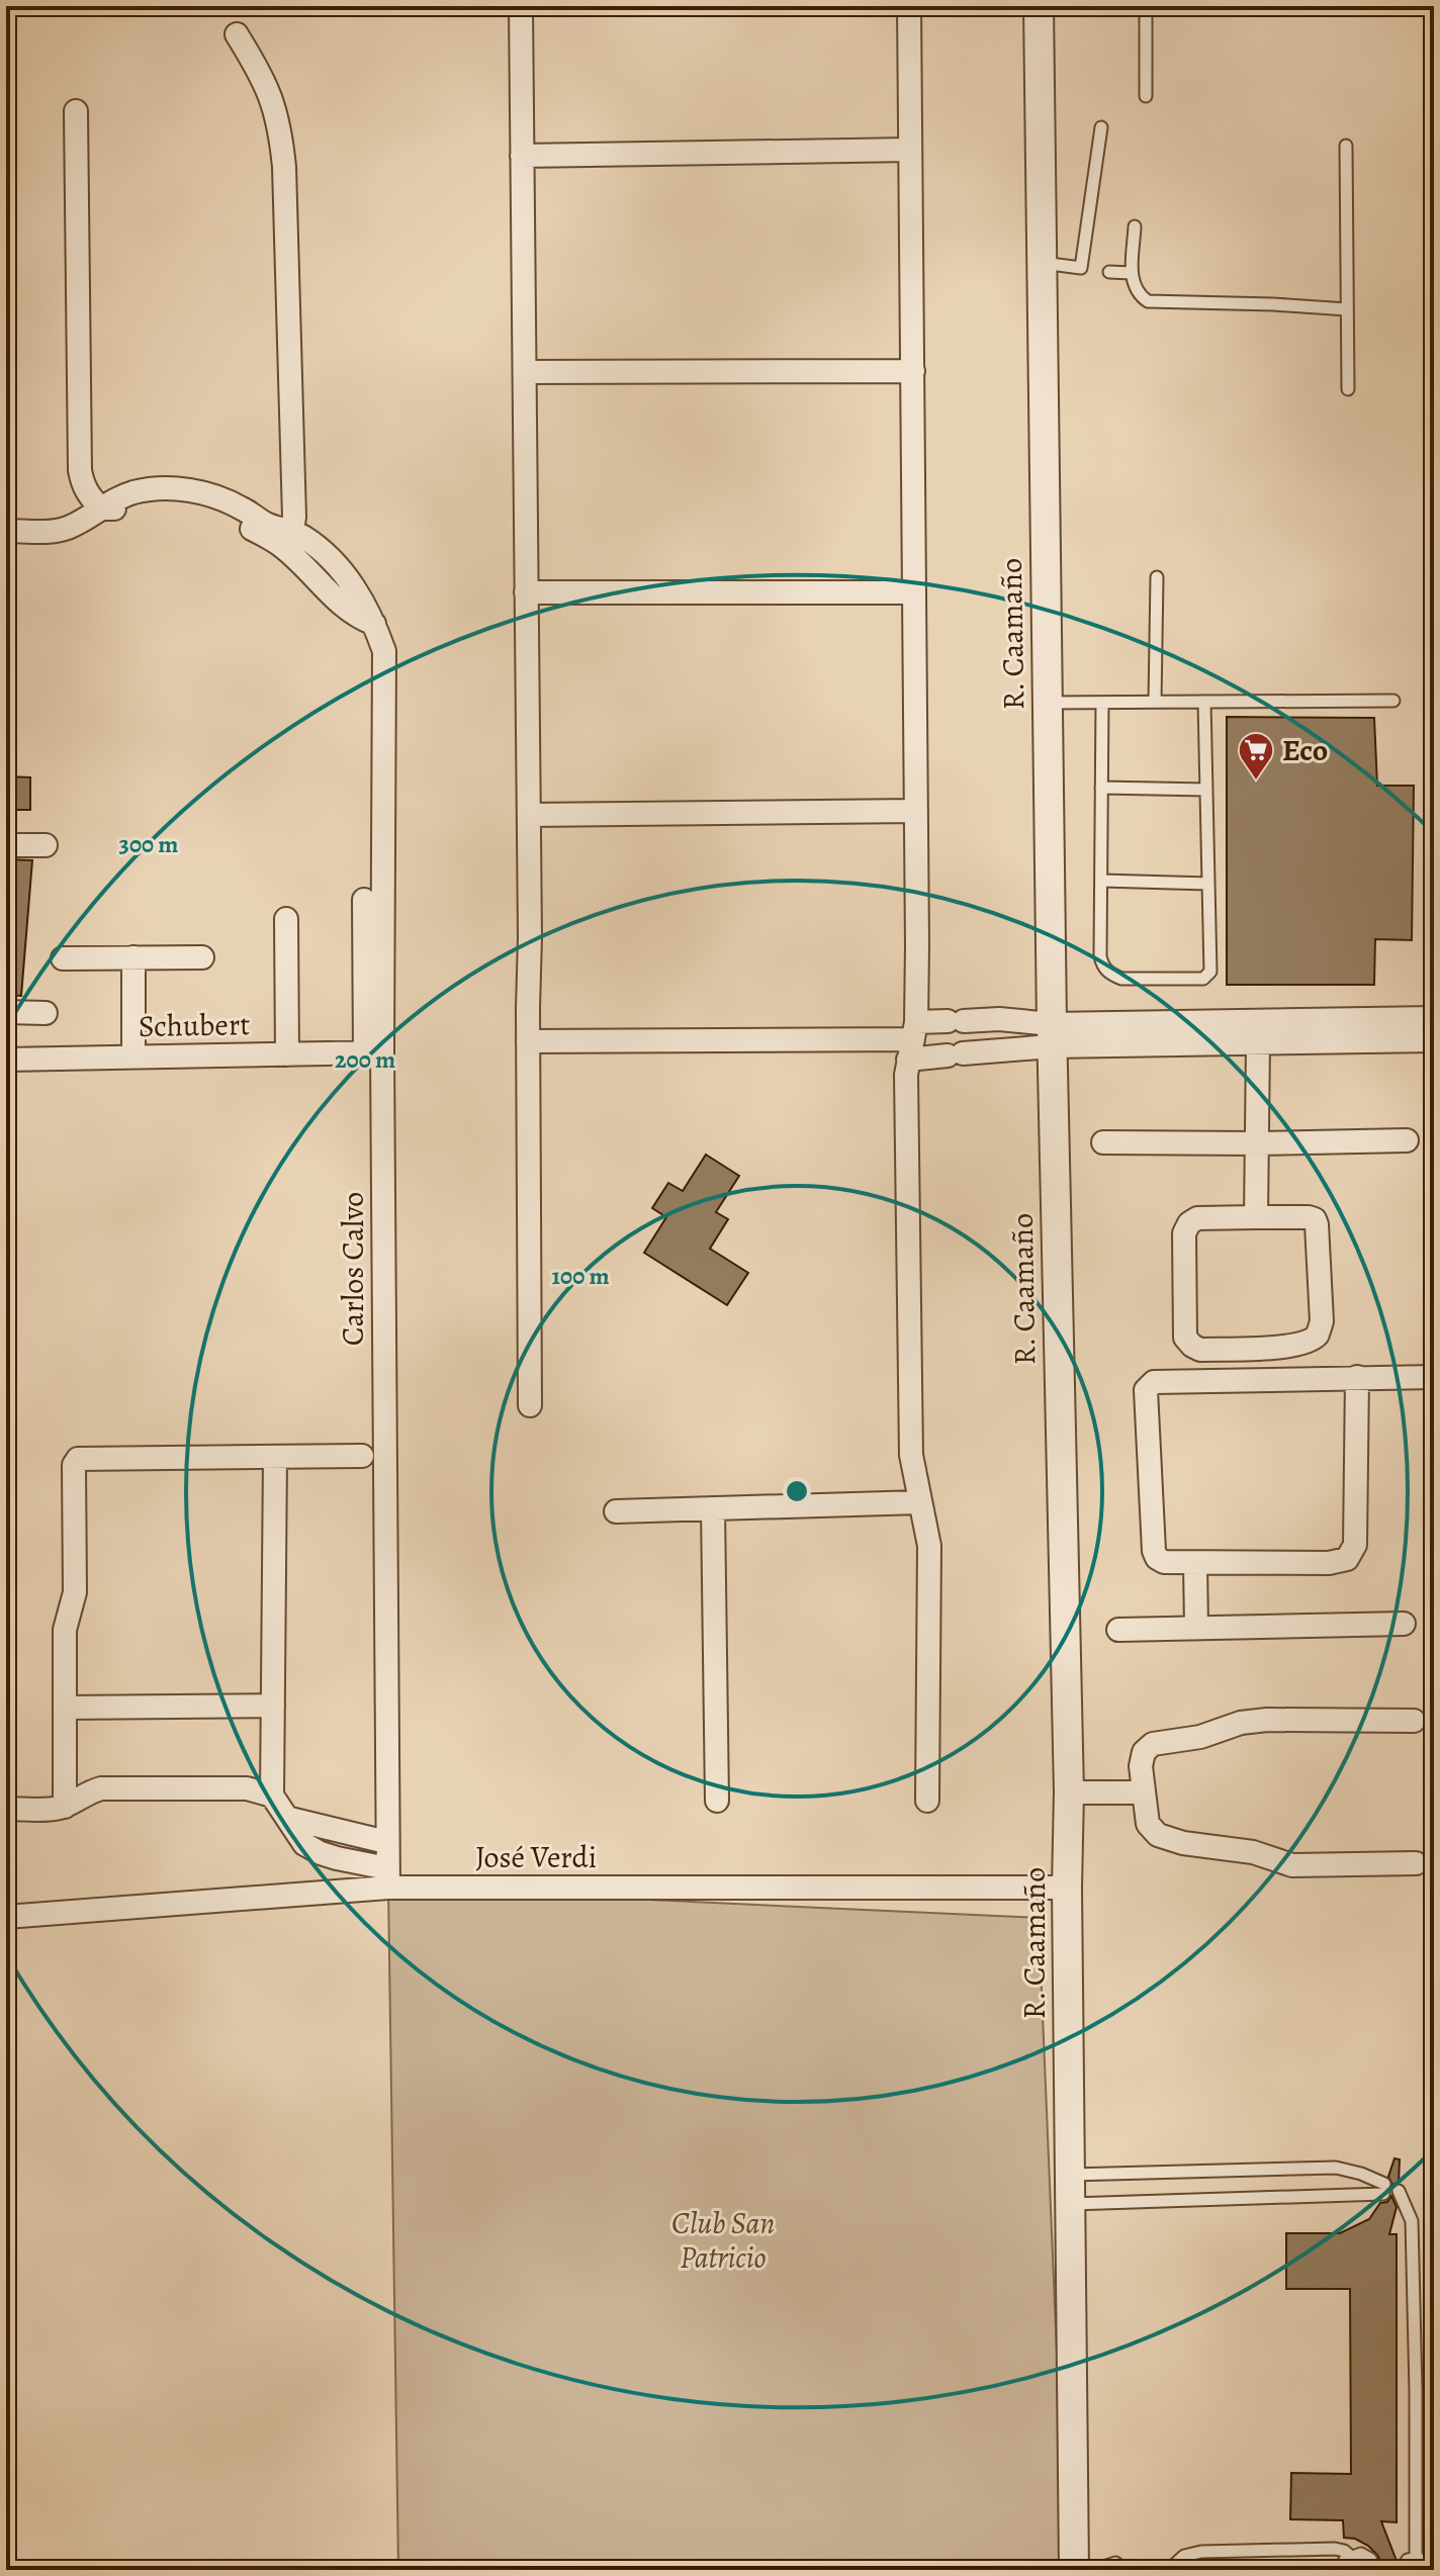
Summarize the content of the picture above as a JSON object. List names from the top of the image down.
{
  "streets": {
    "street": [
      "R. Caamaño",
      "Schubert",
      "Carlos Calvo",
      "José Verdi"
    ]
  },
  "crossings": [
    ["R. Caamaño", "José Verdi"],
    ["Schubert", "Carlos Calvo"],
    ["Carlos Calvo", "José Verdi"]
  ],
  "parks": ["Club San Patricio"],
  "places": {
    "supermarket": ["Eco"]
  },
  "rings": ["300 m", "200 m", "100 m"]
}
